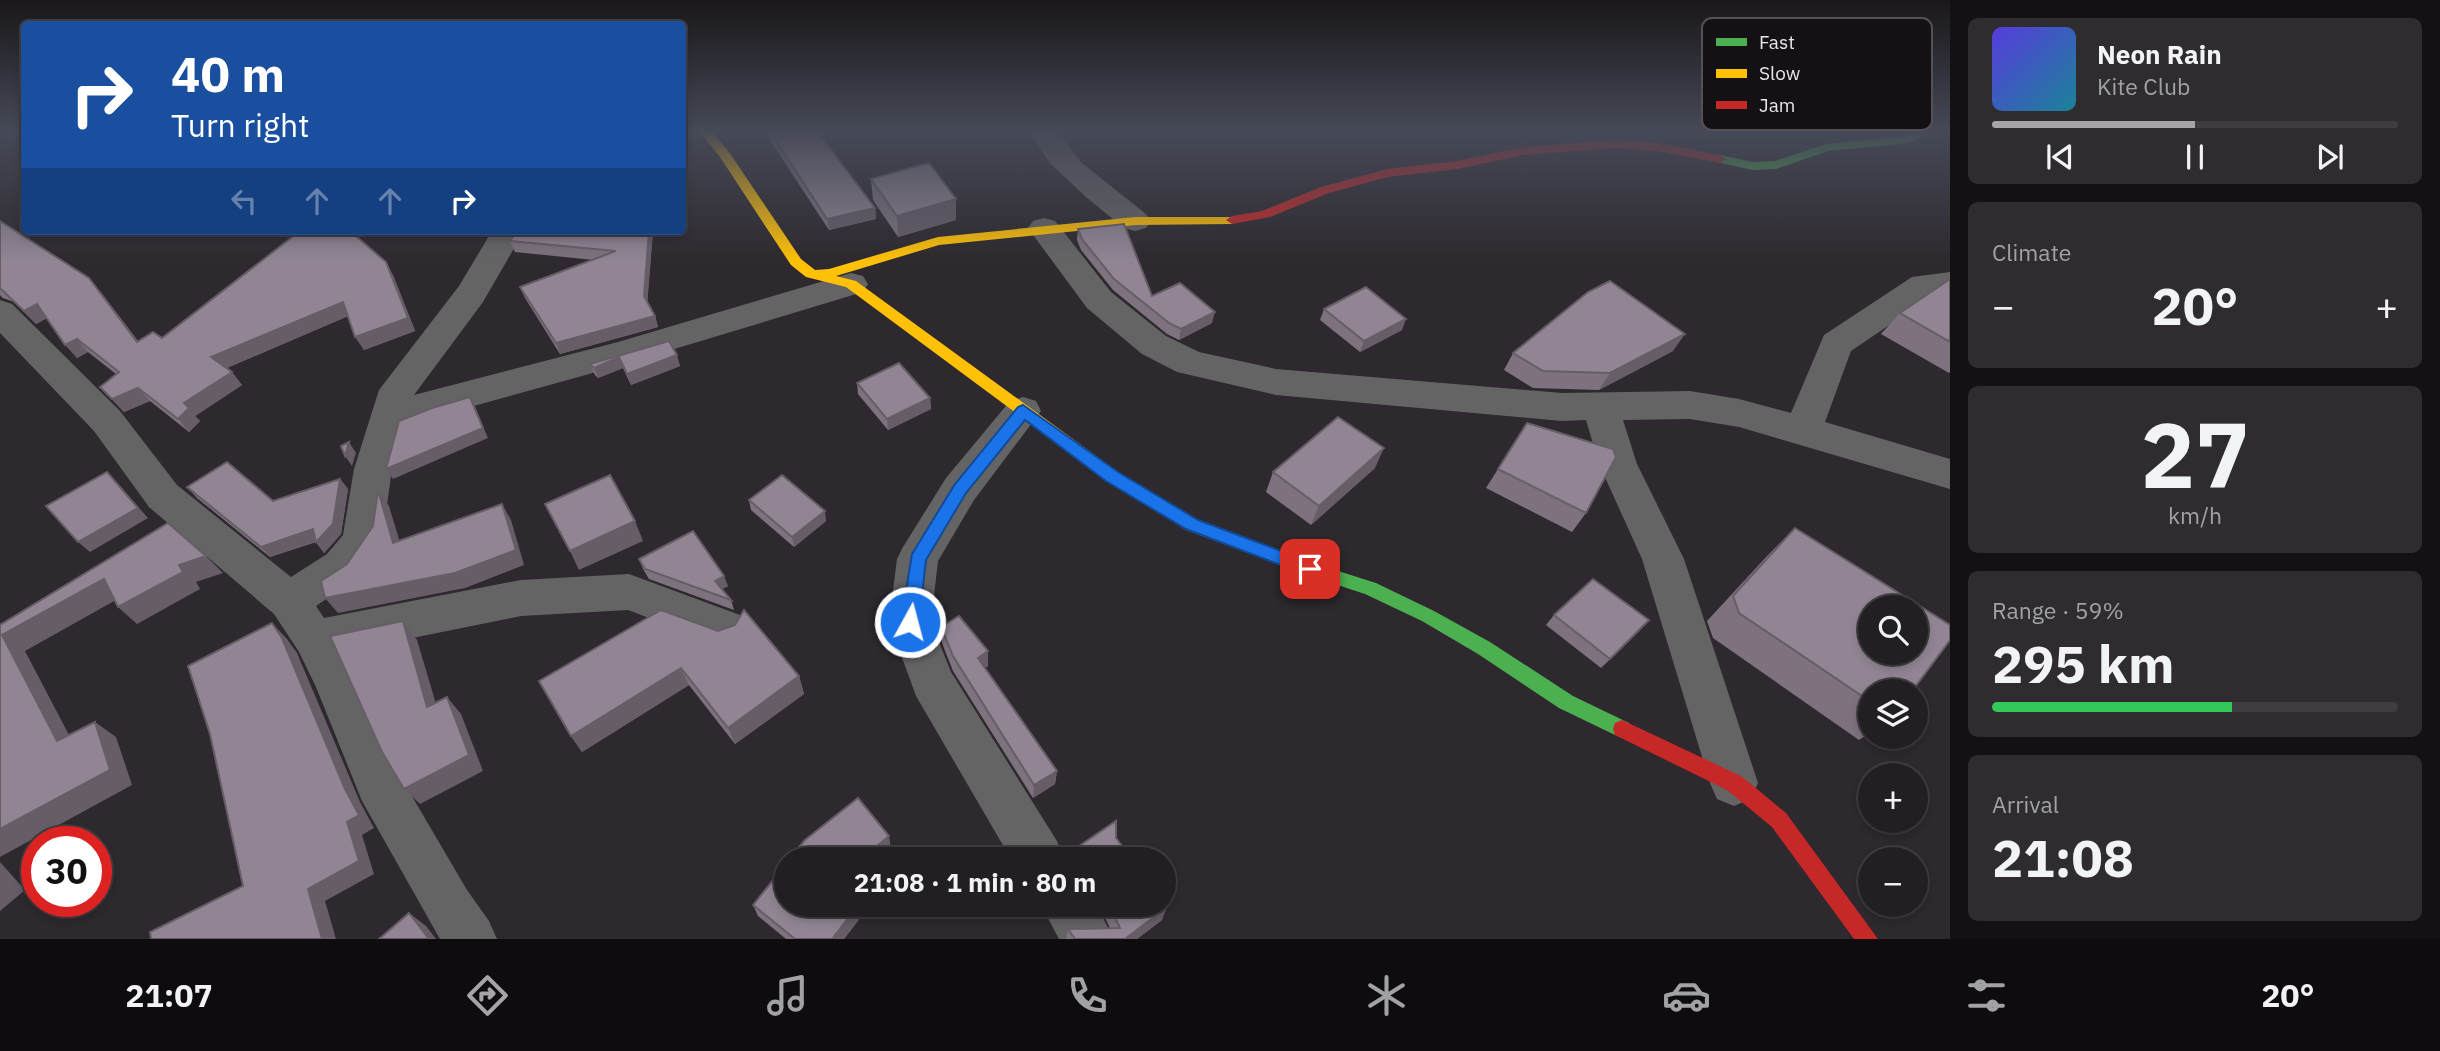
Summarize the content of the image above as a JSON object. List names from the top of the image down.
{
  "legend": ["Fast", "Slow", "Jam"],
  "page": {
    "turn": ["40 m", "Turn right"],
    "song": ["Neon Rain", "Kite Club"],
    "tile": [
      "Climate",
      ["27", "km/h"],
      ["Range · 59%", "295 km"],
      ["Arrival", "21:08"]
    ],
    "heat": ["−", "20°", "+"],
    "map_buttons": ["+", "−"],
    "limit": "30",
    "trip": "21:08 · 1 min · 80 m",
    "tabs": ["21:07", "20°"]
  }
}
